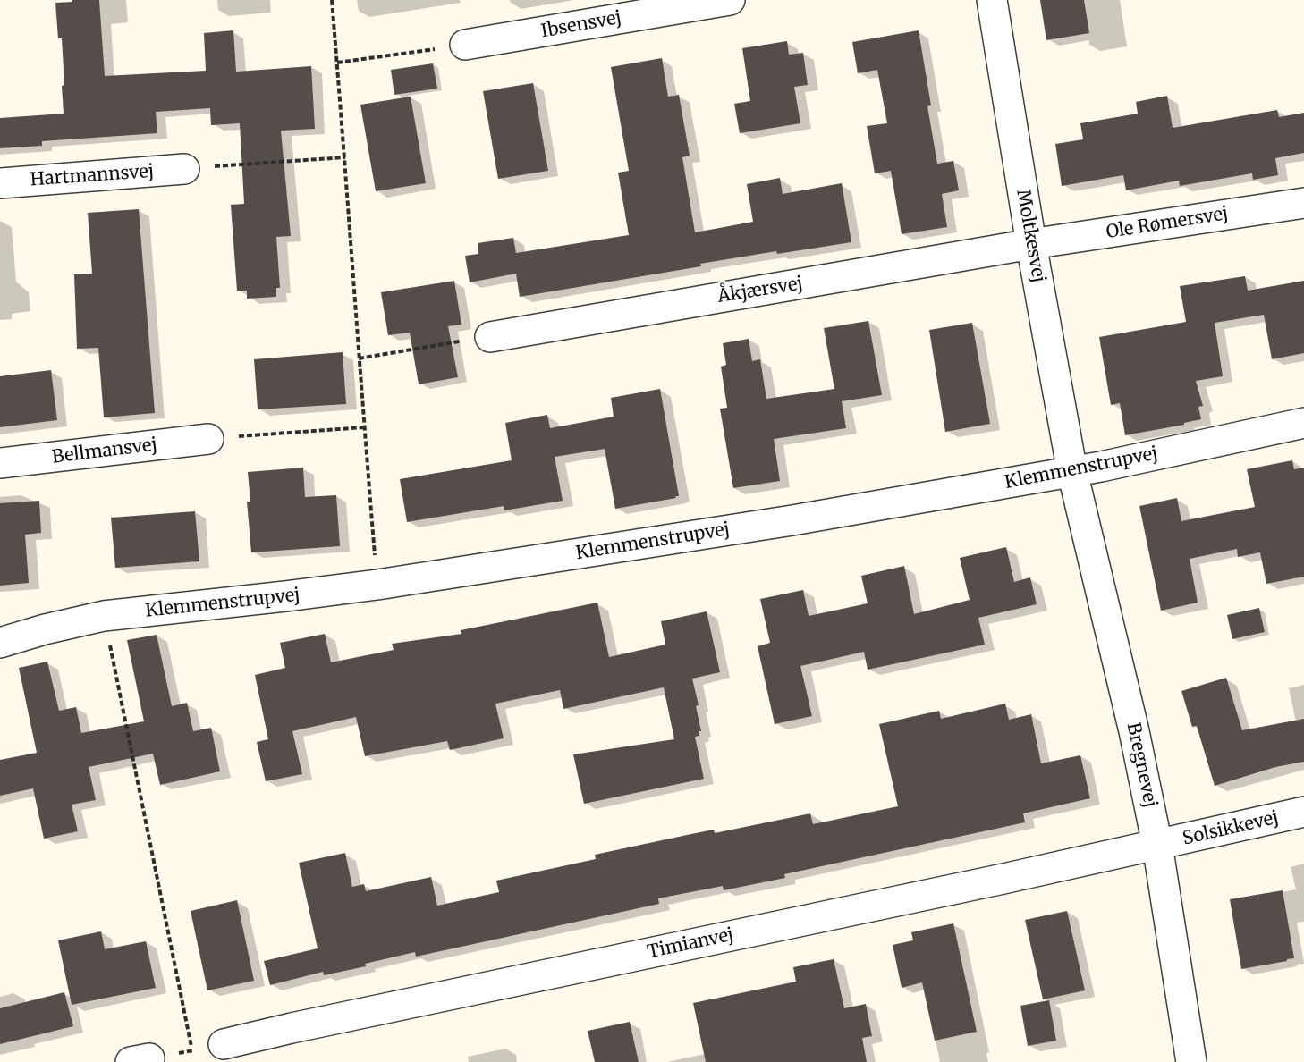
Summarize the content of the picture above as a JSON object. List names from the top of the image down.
{
  "streets": {
    "street": [
      "Ibsensvej",
      "Hartmannsvej",
      "Ole Rømersvej",
      "Moltkesvej",
      "Åkjærsvej",
      "Bellmansvej",
      "Klemmenstrupvej",
      "Bregnevej",
      "Solsikkevej",
      "Timianvej"
    ]
  },
  "crossings": [
    ["Ole Rømersvej", "Moltkesvej"],
    ["Ole Rømersvej", "Åkjærsvej"],
    ["Moltkesvej", "Åkjærsvej"],
    ["Moltkesvej", "Klemmenstrupvej"],
    ["Moltkesvej", "Bregnevej"],
    ["Klemmenstrupvej", "Bregnevej"],
    ["Bregnevej", "Solsikkevej"],
    ["Bregnevej", "Timianvej"],
    ["Solsikkevej", "Timianvej"]
  ]
}
